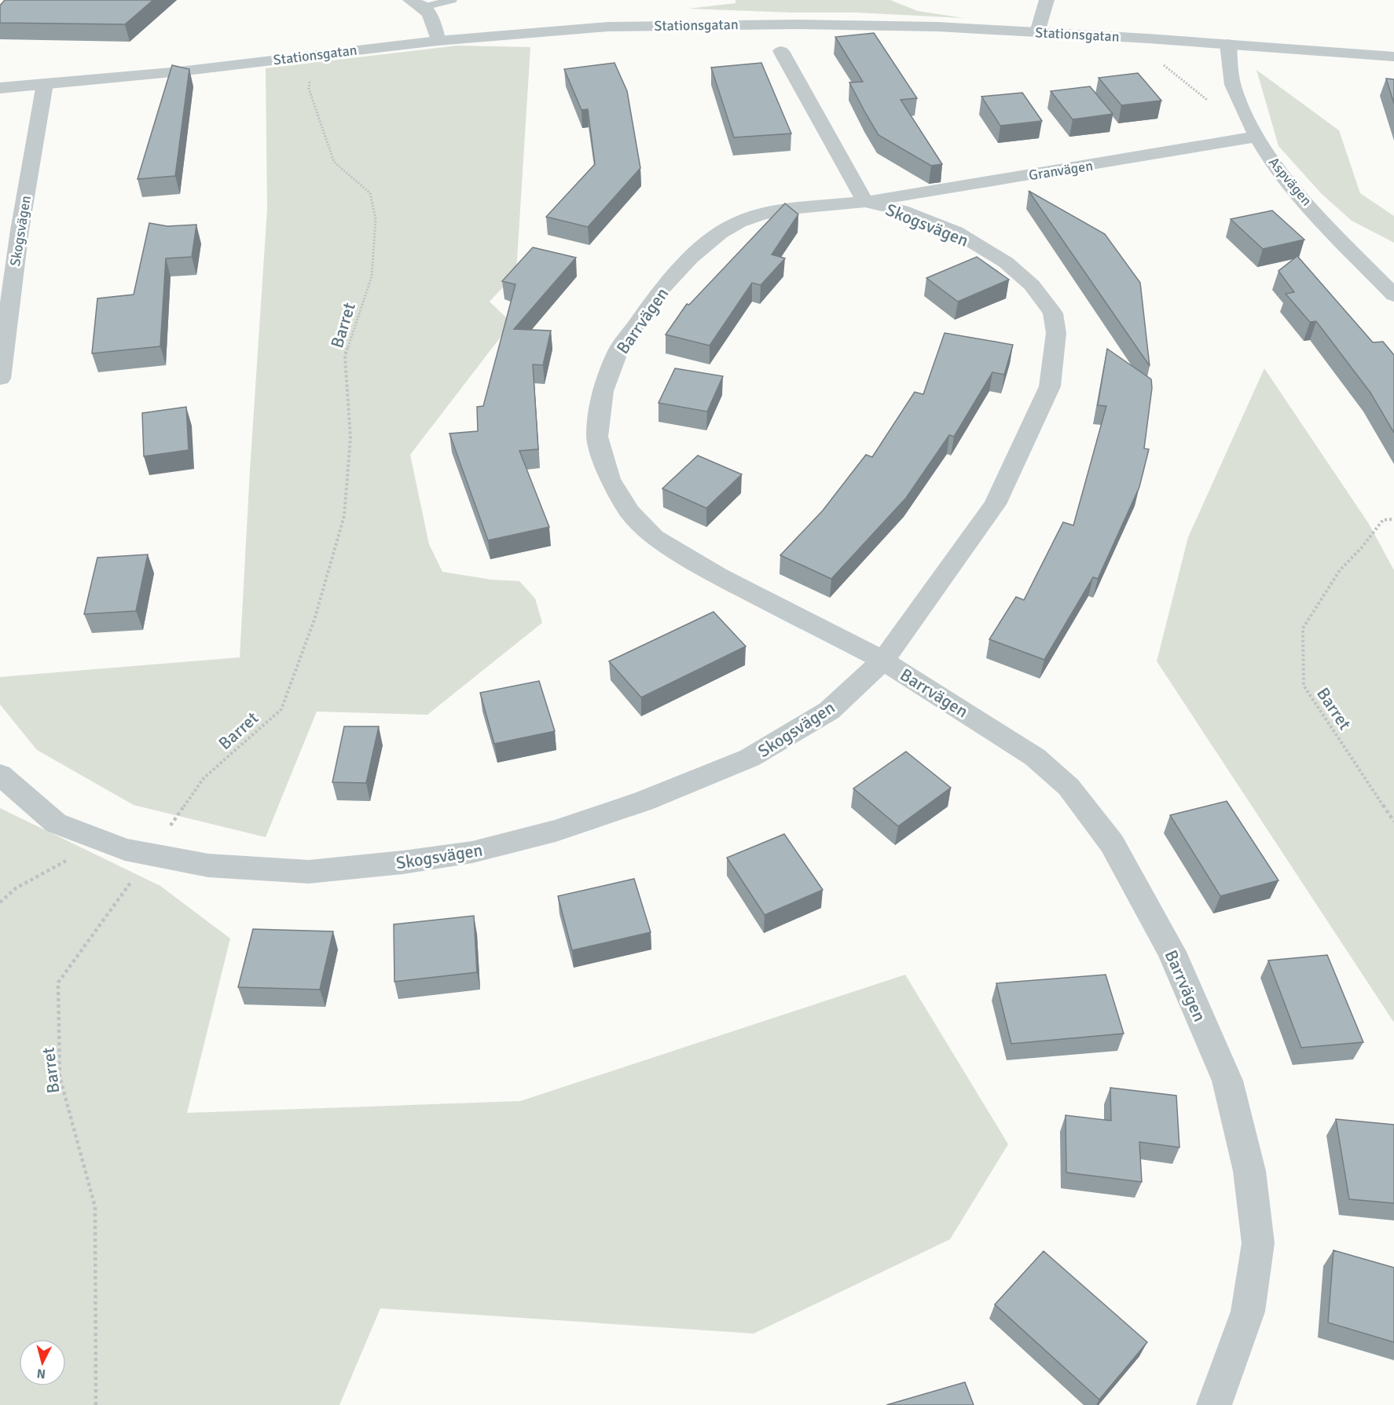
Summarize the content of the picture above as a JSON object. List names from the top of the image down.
{
  "streets": {
    "street": [
      "Stationsgatan",
      "Granvägen",
      "Aspvägen",
      "Skogsvägen",
      "Barrvägen"
    ],
    "path": ["Barret"]
  },
  "crossings": [
    ["Stationsgatan", "Aspvägen"],
    ["Stationsgatan", "Skogsvägen"],
    ["Stationsgatan", "Barret"],
    ["Granvägen", "Aspvägen"],
    ["Granvägen", "Skogsvägen"],
    ["Granvägen", "Barrvägen"],
    ["Skogsvägen", "Barrvägen"],
    ["Skogsvägen", "Barret"]
  ],
  "north": "bottom"
}
